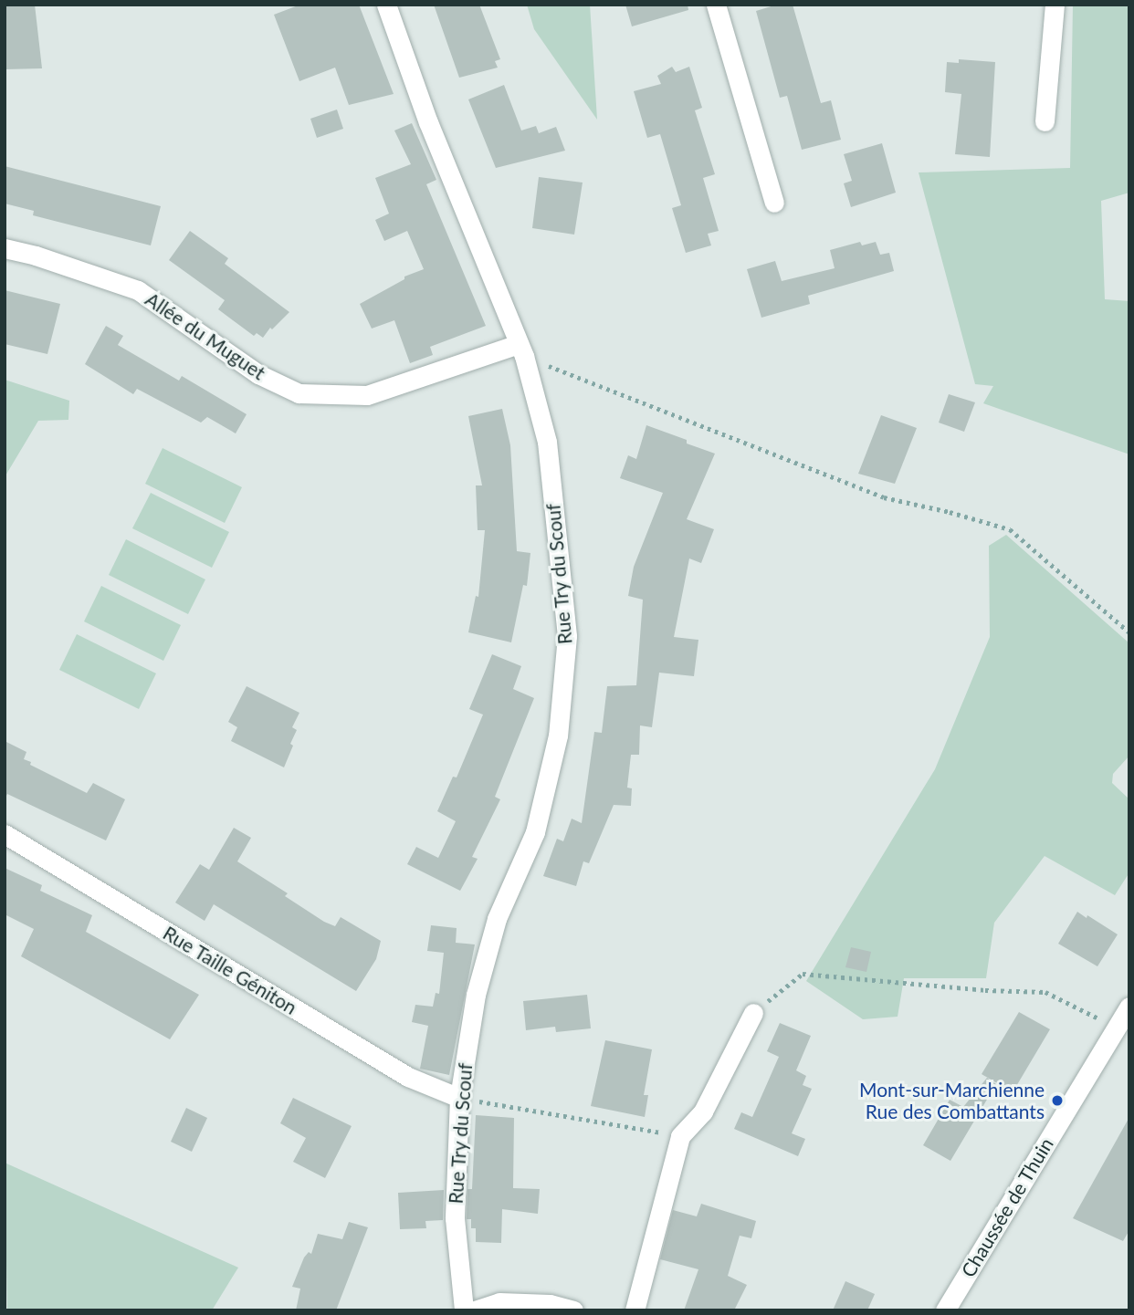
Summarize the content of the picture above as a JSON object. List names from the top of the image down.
{
  "streets": {
    "street": [
      "Allée du Muguet",
      "Rue Try du Scouf",
      "Rue Taille Géniton",
      "Chaussée de Thuin"
    ]
  },
  "crossings": [
    ["Allée du Muguet", "Rue Try du Scouf"],
    ["Rue Try du Scouf", "Rue Taille Géniton"]
  ],
  "places": ["Mont-sur-Marchienne Rue des Combattants"]
}
